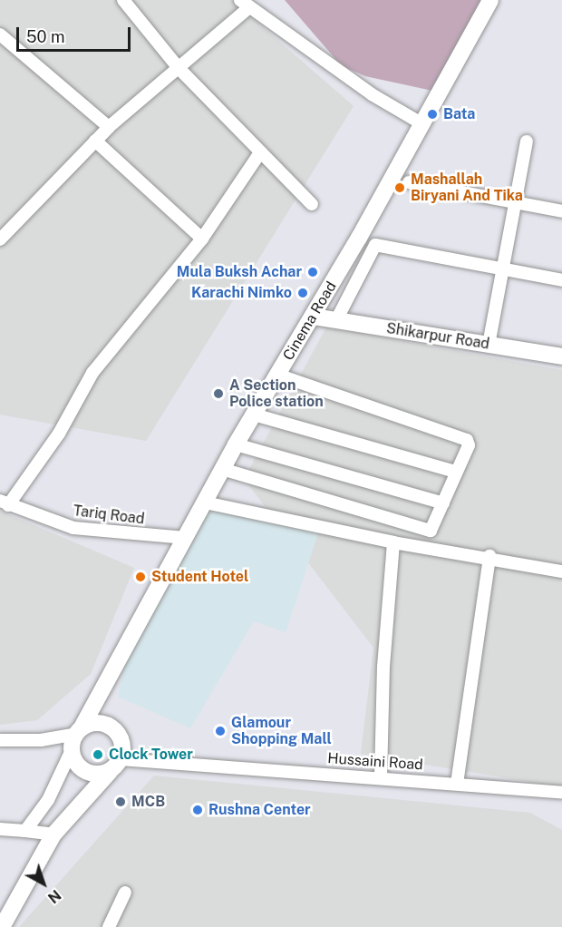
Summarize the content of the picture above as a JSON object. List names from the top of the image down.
{
  "streets": {
    "street": [
      "Cinema Road",
      "Shikarpur Road",
      "Tariq Road",
      "Hussaini Road"
    ]
  },
  "crossings": [
    ["Cinema Road", "Shikarpur Road"],
    ["Cinema Road", "Tariq Road"],
    ["Cinema Road", "Hussaini Road"]
  ],
  "places": [
    "Bata",
    "Mashallah Biryani And Tika",
    "Mula Buksh Achar",
    "Karachi Nimko",
    "A Section Police station",
    "Student Hotel",
    "Glamour Shopping Mall",
    "Clock Tower",
    "MCB",
    "Rushna Center"
  ],
  "scale_bar": "50 m",
  "north": "bottom right"
}
